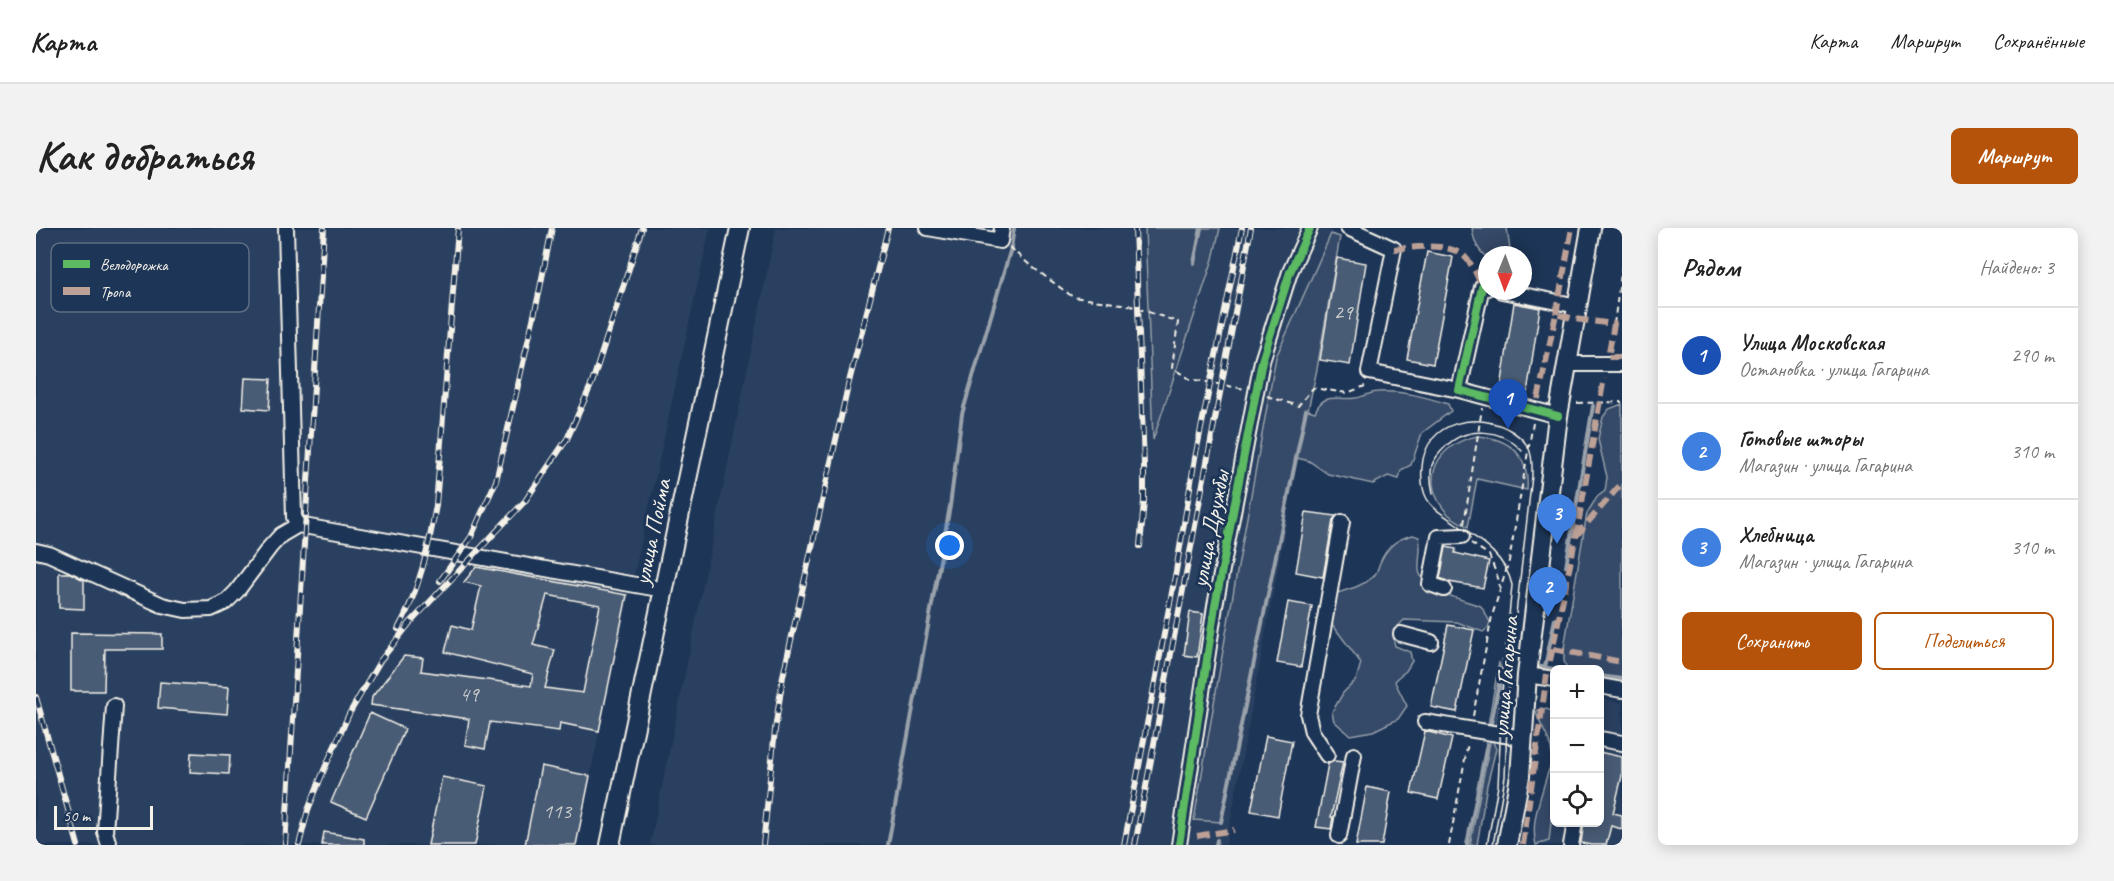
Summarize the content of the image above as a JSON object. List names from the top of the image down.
{
  "streets": {
    "main road": ["улица Пойма", "улица Гагарина"],
    "street": ["улица Дружбы"]
  },
  "house_numbers": ["29", "49", "113"],
  "legend": ["Велодорожка", "Тропа"],
  "scale_bar": "50 m",
  "north": "bottom",
  "page": {
    "header": "Карта",
    "nav": ["Карта", "Маршрут", "Сохранённые"],
    "buttons": [
      "Маршрут",
      ["Сохранить", "Поделиться"]
    ],
    "title": "Как добраться",
    "heading": ["Рядом", "Найдено: 3"],
    "list": [
      {
        "mark": "1",
        "name": "Улица Московская",
        "note": "Остановка · улица Гагарина",
        "value": "290 m"
      },
      {
        "mark": "2",
        "name": "Готовые шторы",
        "note": "Магазин · улица Гагарина",
        "value": "310 m"
      },
      {
        "mark": "3",
        "name": "Хлебница",
        "note": "Магазин · улица Гагарина",
        "value": "310 m"
      }
    ],
    "pins": ["1", "3", "2"],
    "map_buttons": ["+", "−"],
    "scale": "50 m"
  }
}
